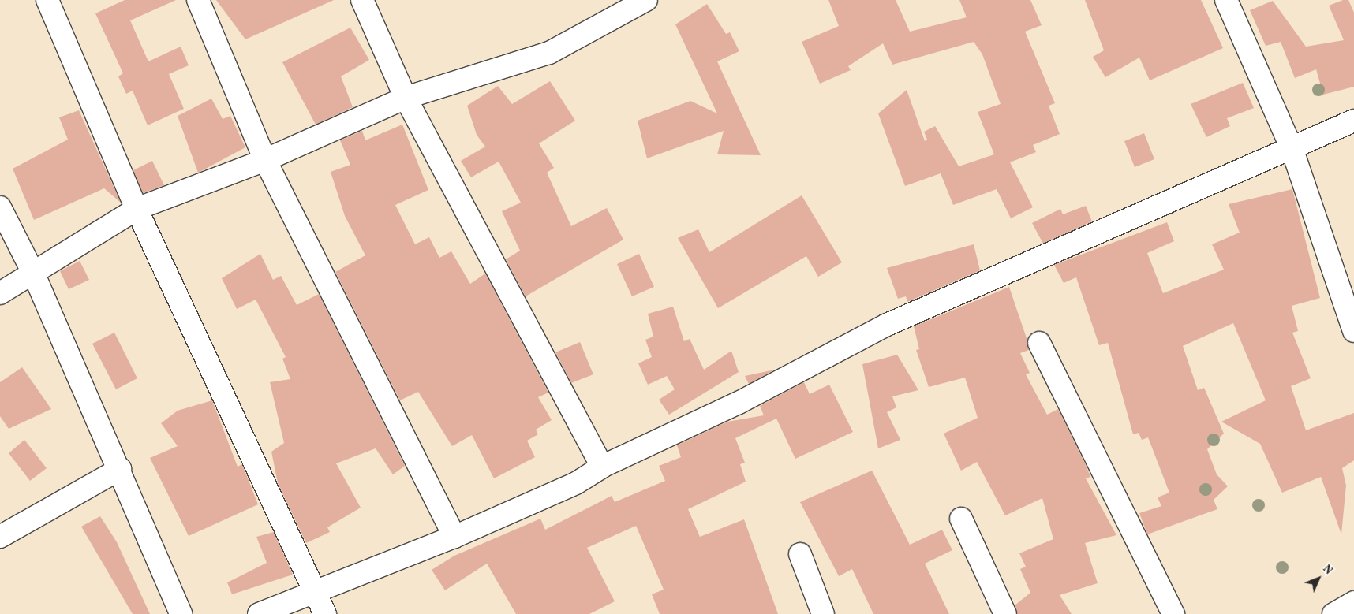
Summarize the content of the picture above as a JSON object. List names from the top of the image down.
{
  "north": "top right"
}
